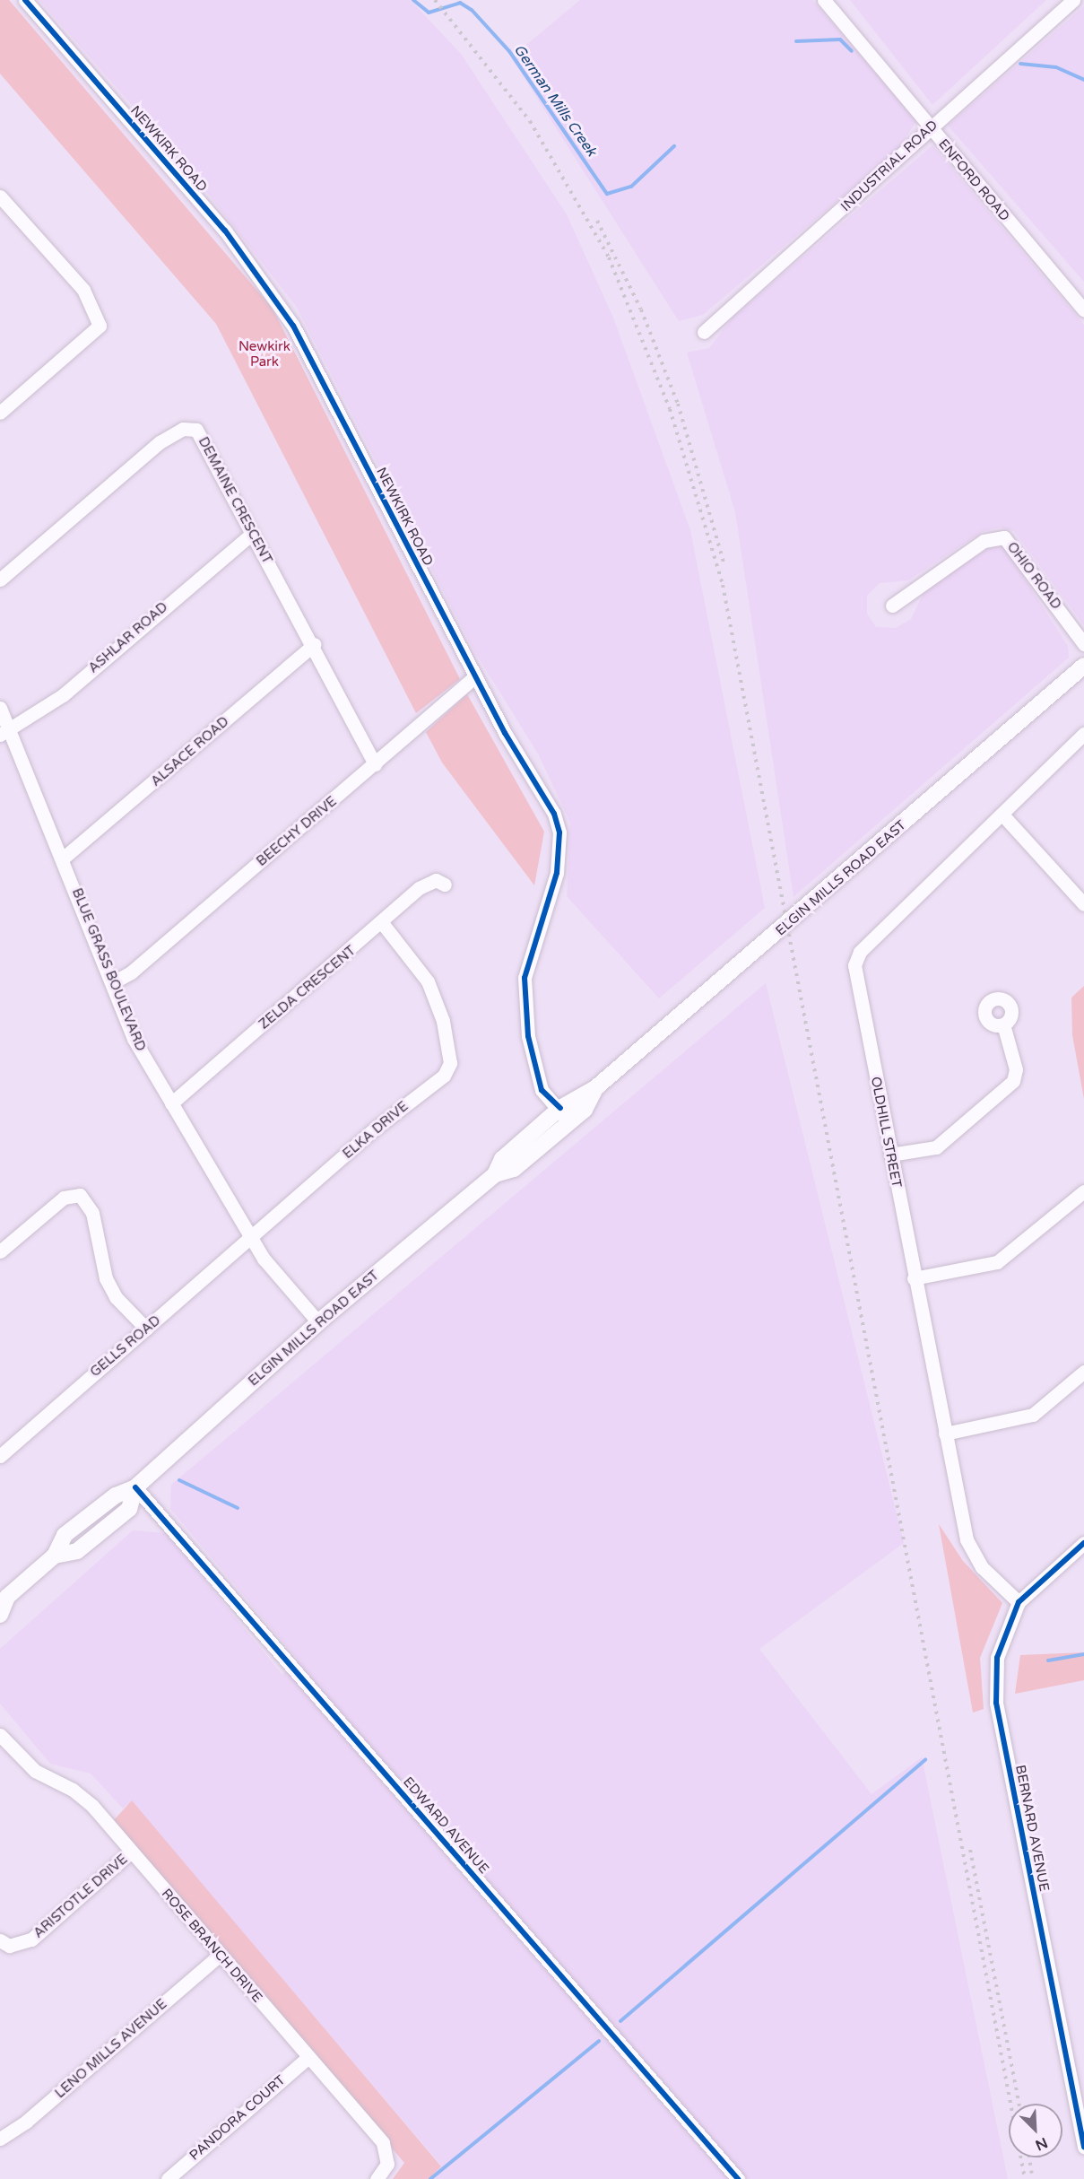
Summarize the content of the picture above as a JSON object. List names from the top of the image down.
{
  "streets": {
    "main road": ["ELGIN MILLS ROAD EAST"],
    "street": [
      "NEWKIRK ROAD",
      "INDUSTRIAL ROAD",
      "ENFORD ROAD",
      "DEMAINE CRESCENT",
      "OHIO ROAD",
      "ASHLAR ROAD",
      "ALSACE ROAD",
      "BEECHY DRIVE",
      "BLUE GRASS BOULEVARD",
      "ZELDA CRESCENT",
      "ELKA DRIVE",
      "OLDHILL STREET",
      "GELLS ROAD",
      "EDWARD AVENUE",
      "BERNARD AVENUE",
      "ARISTOTLE DRIVE",
      "ROSE BRANCH DRIVE",
      "LENO MILLS AVENUE",
      "PANDORA COURT"
    ]
  },
  "crossings": [
    ["NEWKIRK ROAD", "BEECHY DRIVE"],
    ["NEWKIRK ROAD", "ELGIN MILLS ROAD EAST"],
    ["INDUSTRIAL ROAD", "ENFORD ROAD"],
    ["DEMAINE CRESCENT", "ASHLAR ROAD"],
    ["DEMAINE CRESCENT", "ALSACE ROAD"],
    ["DEMAINE CRESCENT", "BEECHY DRIVE"],
    ["ASHLAR ROAD", "BLUE GRASS BOULEVARD"],
    ["ALSACE ROAD", "BLUE GRASS BOULEVARD"],
    ["BEECHY DRIVE", "BLUE GRASS BOULEVARD"],
    ["ELGIN MILLS ROAD EAST", "BLUE GRASS BOULEVARD"],
    ["ELGIN MILLS ROAD EAST", "EDWARD AVENUE"],
    ["BLUE GRASS BOULEVARD", "ZELDA CRESCENT"],
    ["BLUE GRASS BOULEVARD", "ELKA DRIVE"],
    ["BLUE GRASS BOULEVARD", "GELLS ROAD"],
    ["ZELDA CRESCENT", "ELKA DRIVE"],
    ["ELKA DRIVE", "GELLS ROAD"],
    ["OLDHILL STREET", "BERNARD AVENUE"],
    ["ARISTOTLE DRIVE", "ROSE BRANCH DRIVE"],
    ["ROSE BRANCH DRIVE", "LENO MILLS AVENUE"],
    ["ROSE BRANCH DRIVE", "PANDORA COURT"]
  ],
  "water": ["German Mills Creek"],
  "parks": ["Newkirk Park"],
  "north": "bottom right"
}
